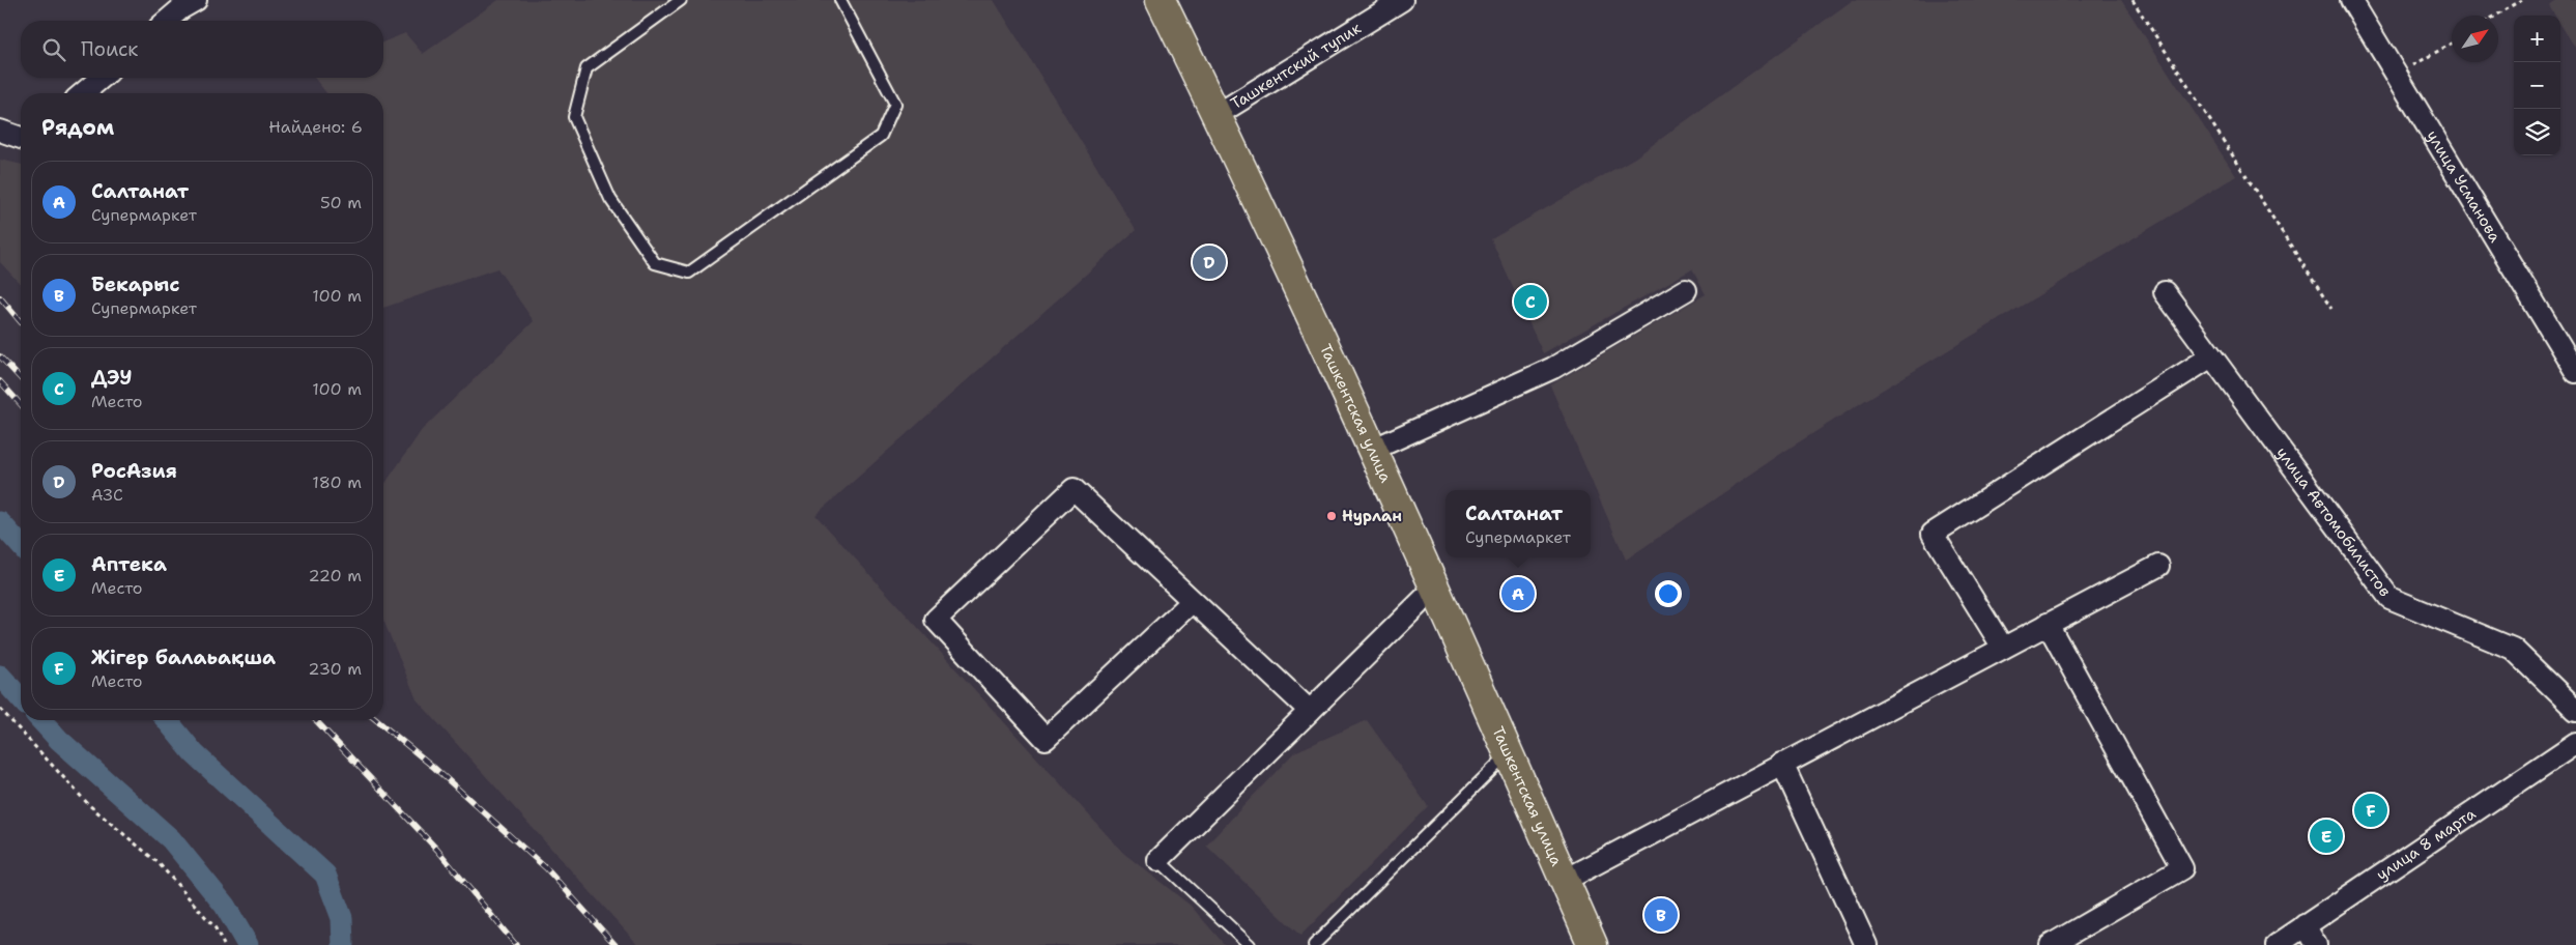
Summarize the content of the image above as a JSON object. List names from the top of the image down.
{
  "streets": {
    "main road": ["Ташкентская улица"],
    "street": [
      "Ташкентский тупик",
      "улица Усманова",
      "улица Автомобилистов",
      "улица 8 марта"
    ]
  },
  "crossings": [
    ["Ташкентский тупик", "Ташкентская улица"]
  ],
  "places": ["Нурлан"],
  "north": "top right",
  "page": {
    "map_buttons": ["+", "−"],
    "search": "Поиск",
    "heading": ["Рядом", "Найдено: 6"],
    "list": [
      {
        "mark": "A",
        "name": "Салтанат",
        "note": "Супермаркет",
        "value": "50 m"
      },
      {
        "mark": "B",
        "name": "Бекарыс",
        "note": "Супермаркет",
        "value": "100 m"
      },
      {
        "mark": "C",
        "name": "ДЭУ",
        "note": "Место",
        "value": "100 m"
      },
      {
        "mark": "D",
        "name": "РосАзия",
        "note": "АЗС",
        "value": "180 m"
      },
      {
        "mark": "E",
        "name": "Аптека",
        "note": "Место",
        "value": "220 m"
      },
      {
        "mark": "F",
        "name": "Жігер балаьақша",
        "note": "Место",
        "value": "230 m"
      }
    ],
    "pins": [
      "D",
      "C",
      "A",
      "F",
      "E",
      "B"
    ],
    "popup": ["Салтанат", "Супермаркет"]
  }
}
